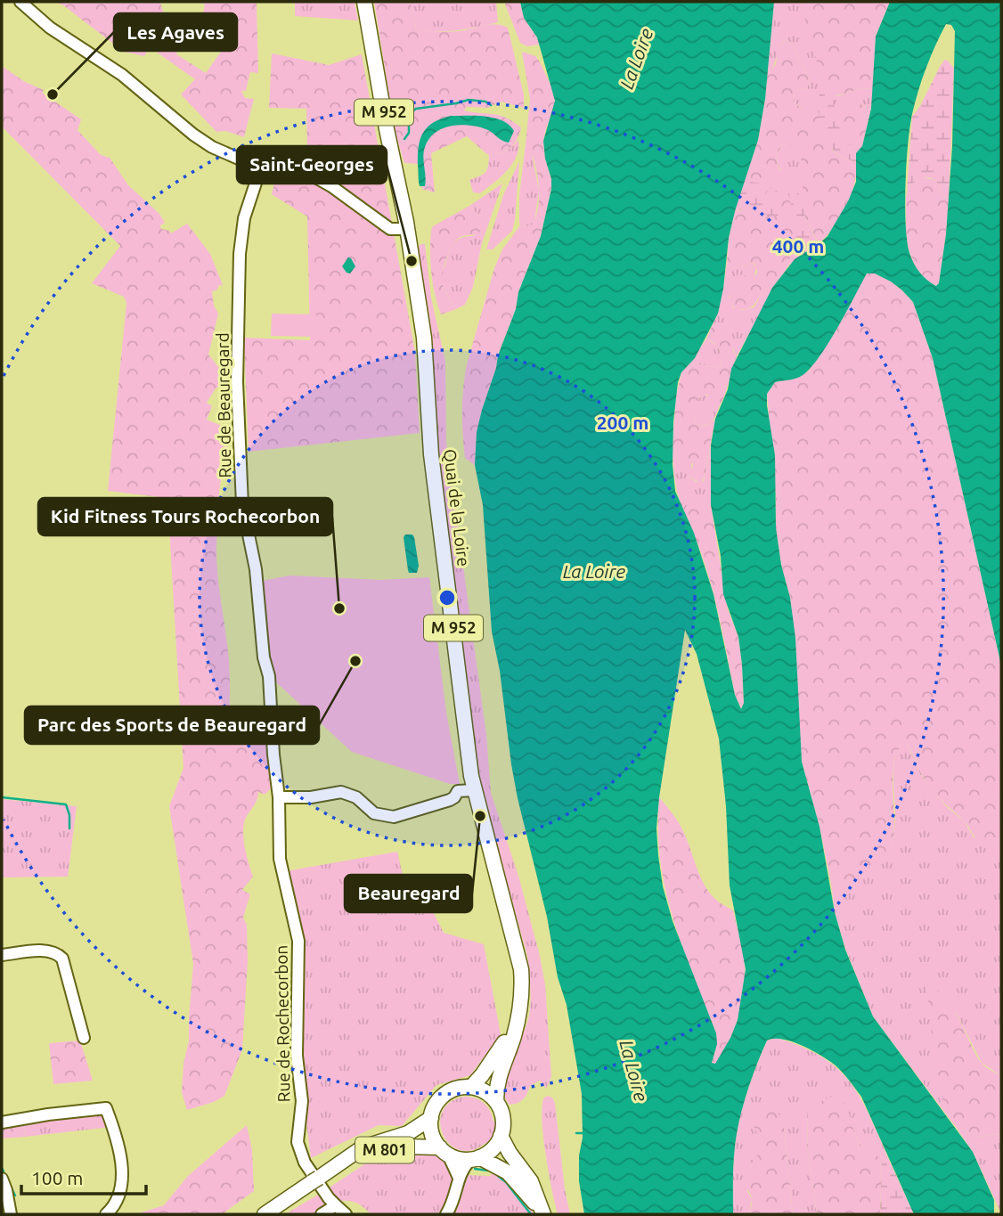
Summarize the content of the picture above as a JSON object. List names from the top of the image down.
{
  "streets": {
    "main road": ["M 952", "Quai de la Loire", "M 801"],
    "street": ["Rue de Beauregard", "Rue de Rochecorbon"]
  },
  "crossings": [
    ["M 952", "Quai de la Loire"],
    ["M 952", "M 801"],
    ["Rue de Beauregard", "Rue de Rochecorbon"]
  ],
  "water": ["La Loire"],
  "places": [
    "Les Agaves",
    "Saint-Georges",
    "Kid Fitness Tours Rochecorbon",
    "Parc des Sports de Beauregard",
    "Beauregard"
  ],
  "scale_bar": "100 m",
  "rings": ["400 m", "200 m"]
}
